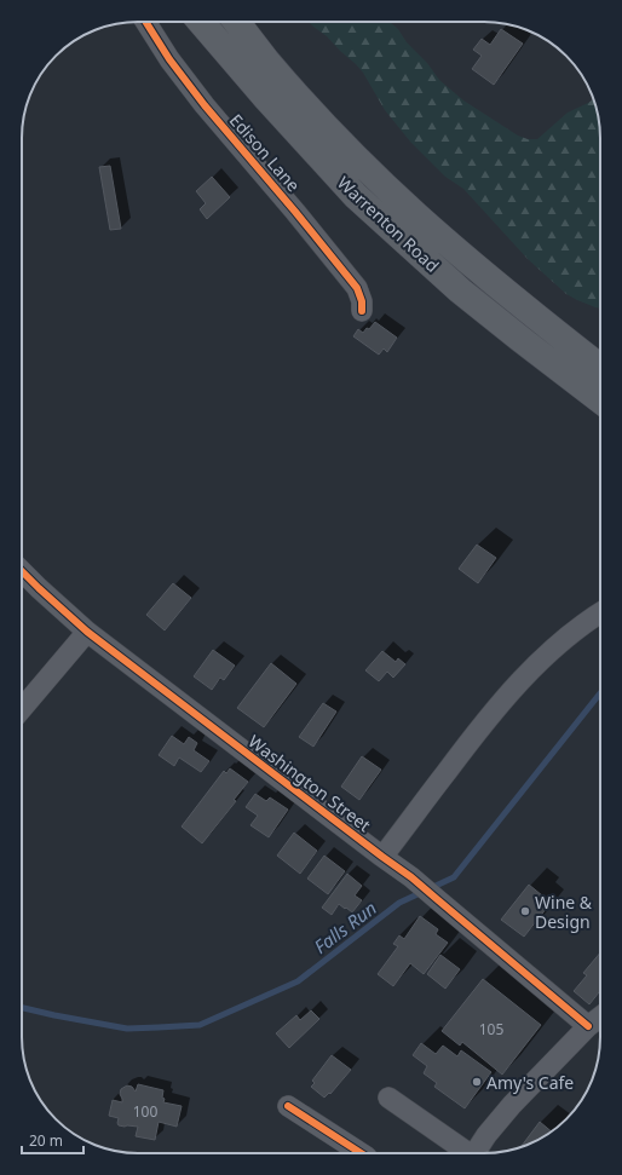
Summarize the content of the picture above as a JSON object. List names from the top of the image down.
{
  "streets": {
    "main road": ["Warrenton Road"],
    "street": ["Edison Lane", "Washington Street"]
  },
  "water": ["Falls Run"],
  "places": ["Wine & Design", "Amy's Cafe"],
  "house_numbers": ["105", "100"],
  "scale_bar": "20 m"
}
